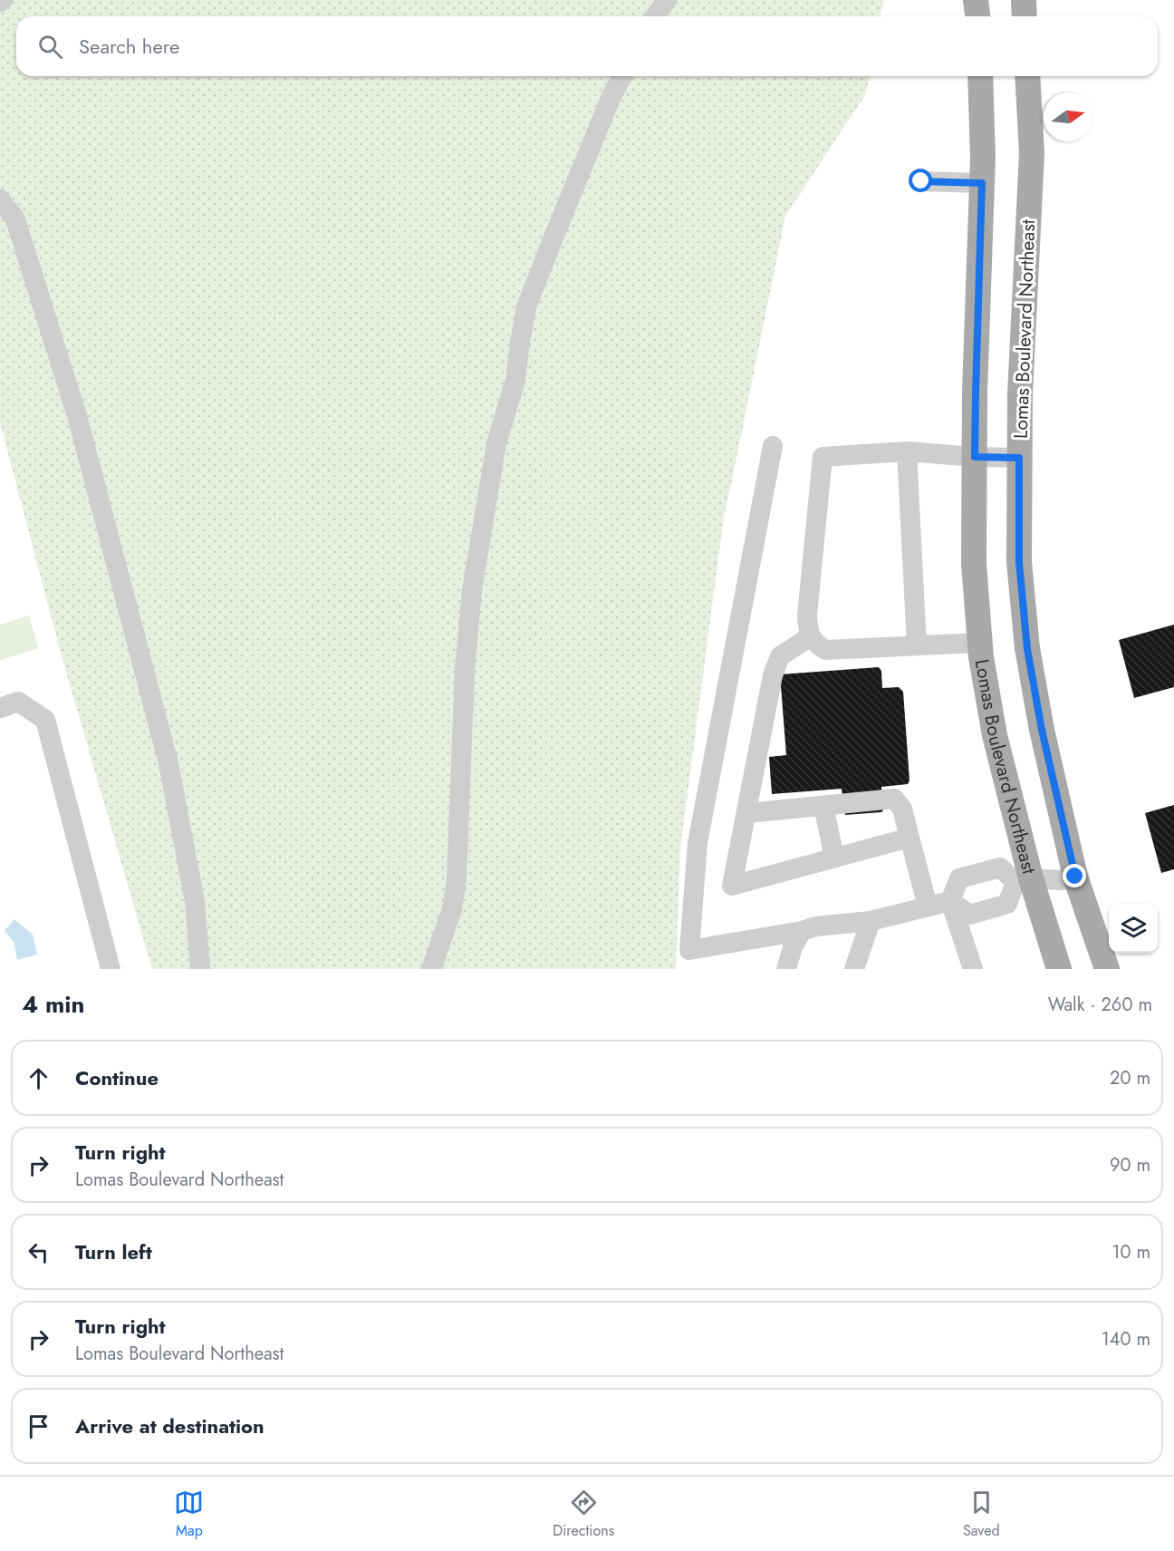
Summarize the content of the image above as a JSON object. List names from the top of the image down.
{
  "streets": {
    "main road": ["Lomas Boulevard Northeast"]
  },
  "north": "right",
  "page": {
    "search": "Search here",
    "heading": ["4 min", "Walk · 260 m"],
    "list": [
      ["Continue", "20 m"],
      ["Turn right", "Lomas Boulevard Northeast", "90 m"],
      ["Turn left", "10 m"],
      ["Turn right", "Lomas Boulevard Northeast", "140 m"],
      "Arrive at destination"
    ],
    "nav": ["Map", "Directions", "Saved"]
  }
}
